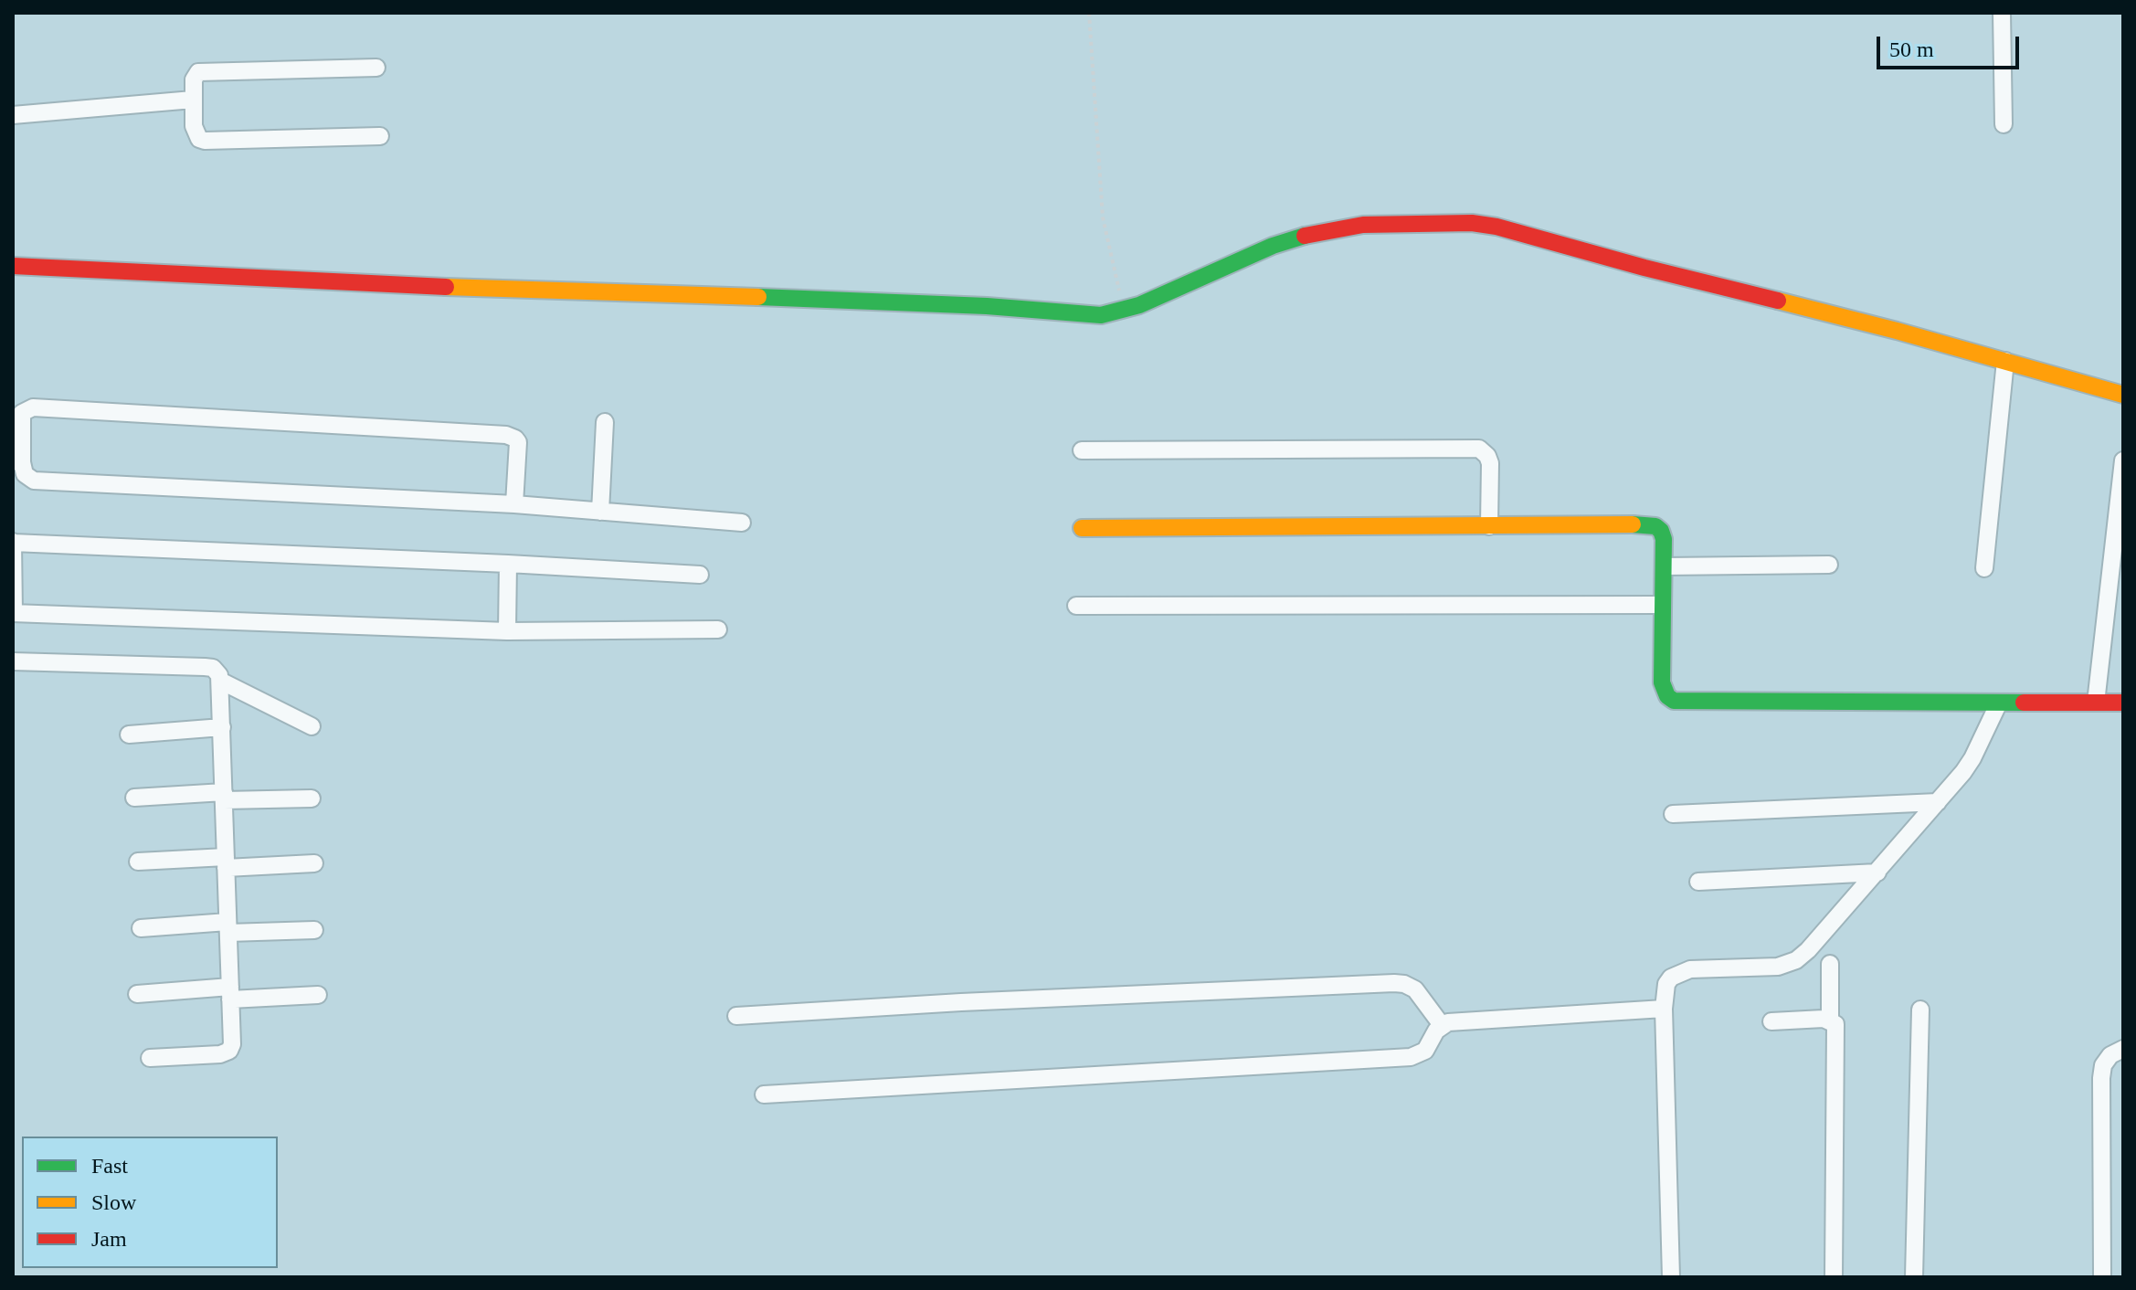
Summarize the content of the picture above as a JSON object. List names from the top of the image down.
{
  "legend": ["Fast", "Slow", "Jam"],
  "scale_bar": "50 m"
}
